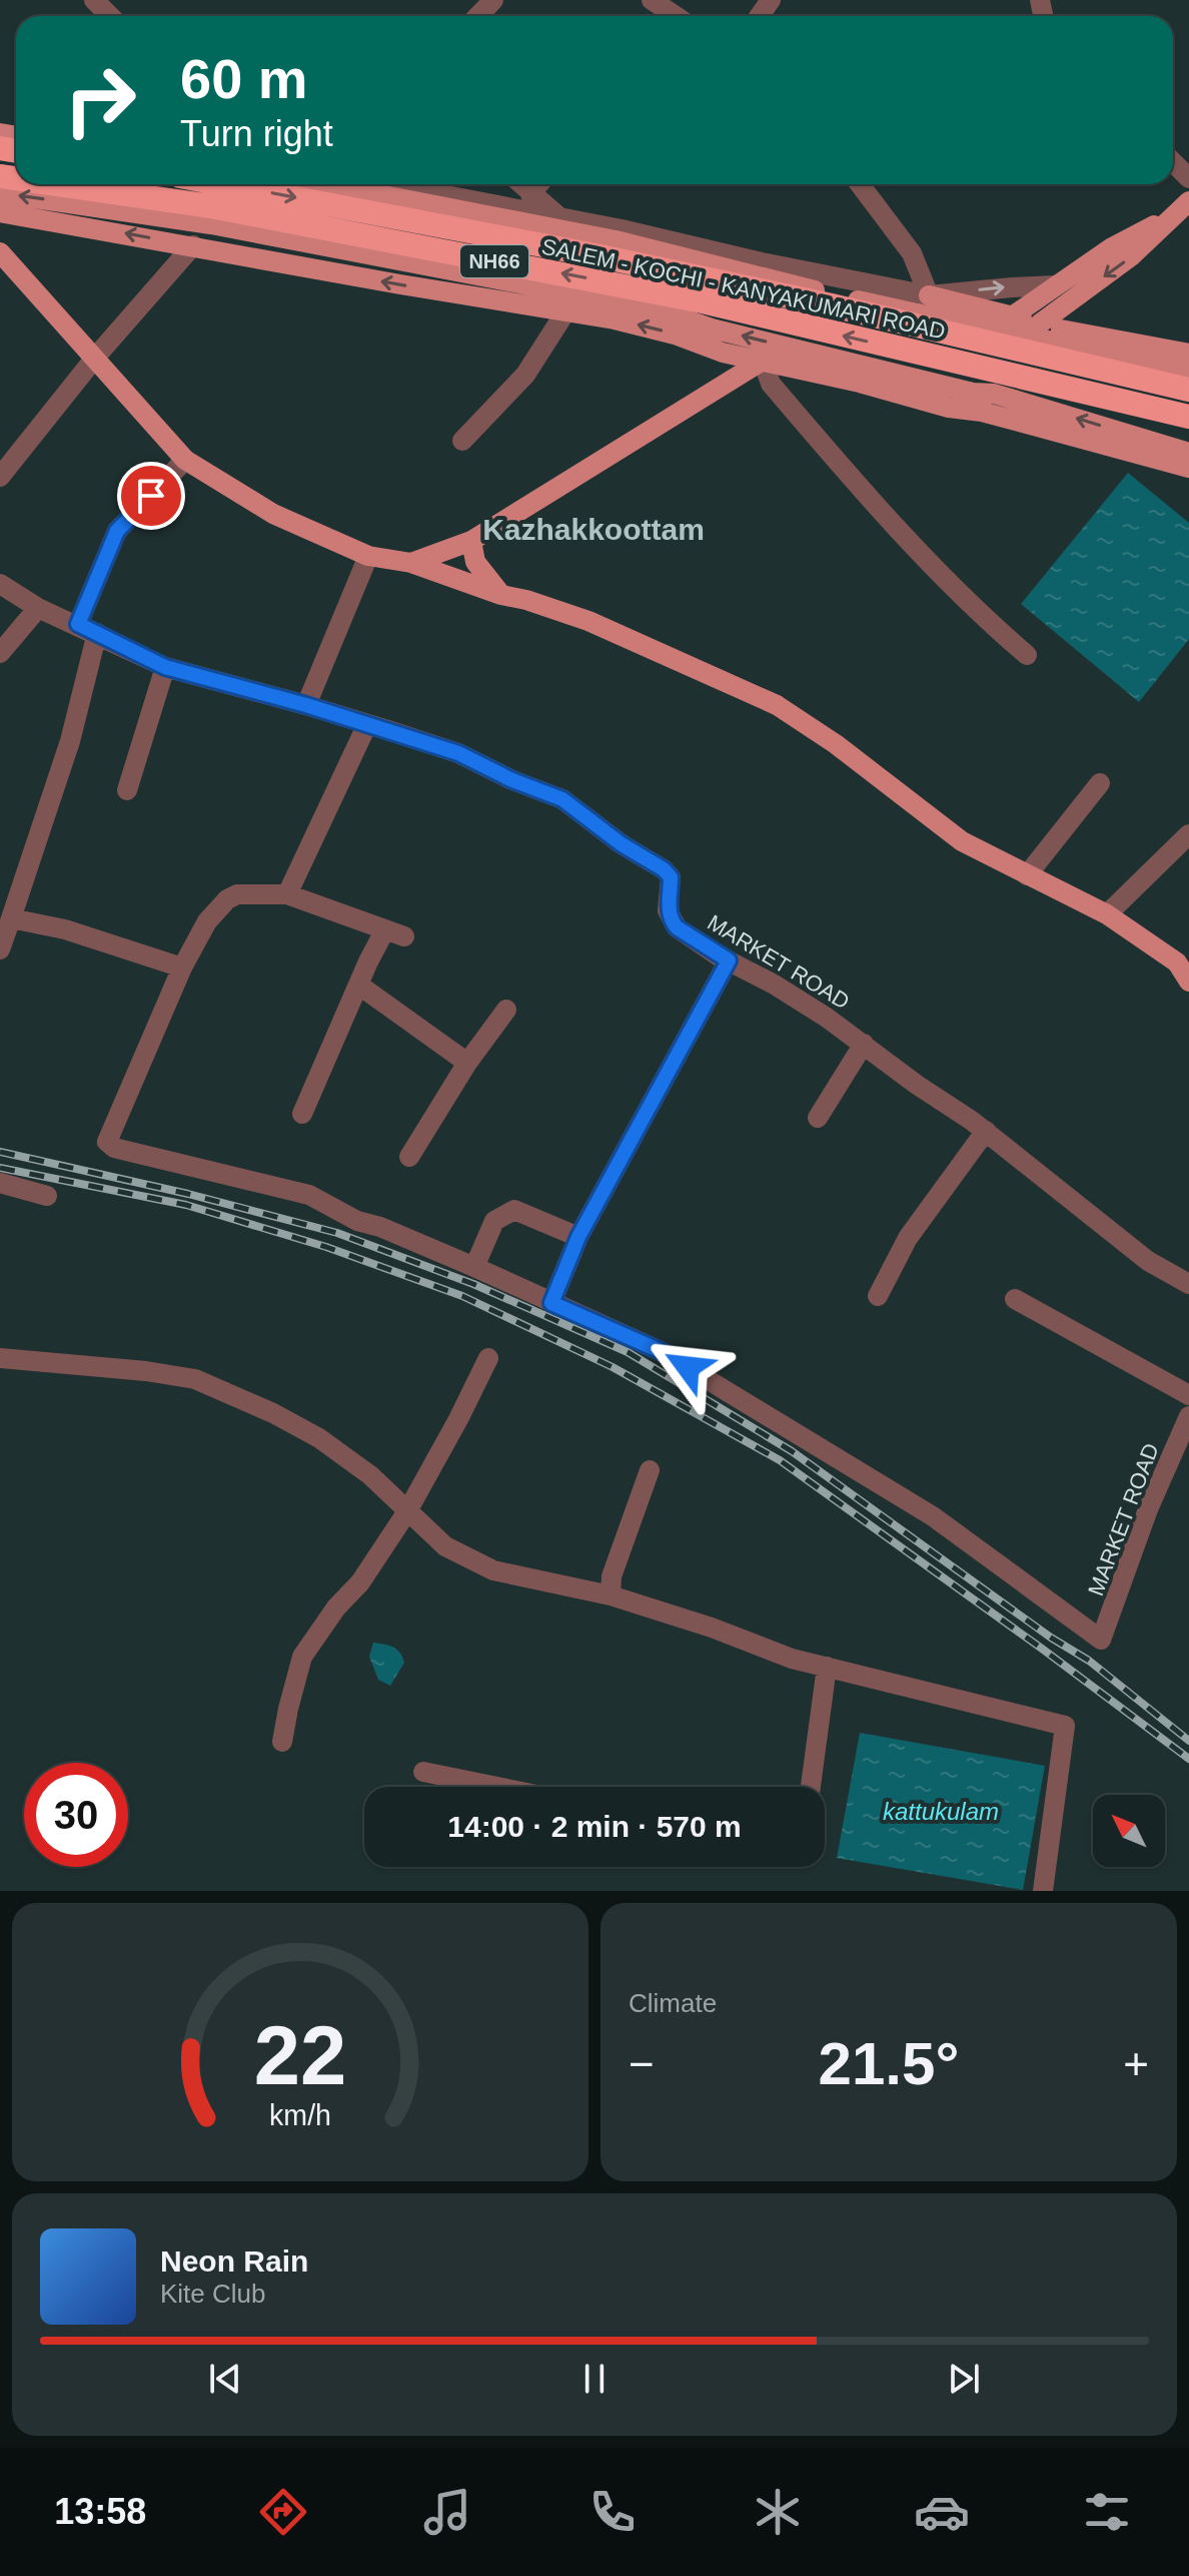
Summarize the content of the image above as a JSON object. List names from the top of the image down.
{
  "streets": {
    "highway": ["NH66", "SALEM - KOCHI - KANYAKUMARI ROAD"],
    "street": ["MARKET ROAD"]
  },
  "districts": ["Kazhakkoottam"],
  "water": ["kattukulam"],
  "north": "top left",
  "page": {
    "turn": ["60 m", "Turn right"],
    "limit": "30",
    "trip": "14:00 · 2 min · 570 m",
    "tile": "Climate",
    "heat": ["−", "21.5°", "+"],
    "song": ["Neon Rain", "Kite Club"],
    "tabs": "13:58",
    "gauge": ["22", "km/h"]
  }
}
